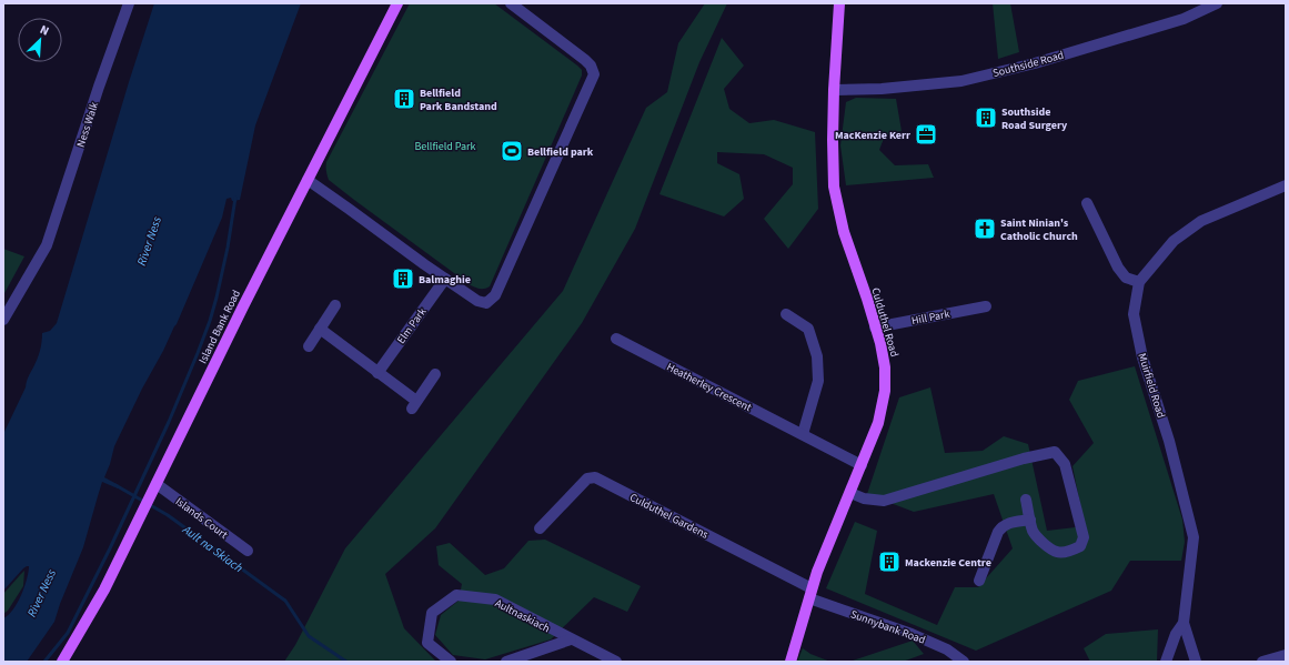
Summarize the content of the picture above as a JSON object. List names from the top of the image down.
{
  "streets": {
    "main road": ["Culduthel Road", "Island Bank Road"],
    "street": [
      "Southside Road",
      "Ness Walk",
      "Hill Park",
      "Elm Park",
      "Muirfield Road",
      "Heatherley Crescent",
      "Culduthel Gardens",
      "Islands Court",
      "Aultnaskiach",
      "Sunnybank Road"
    ]
  },
  "crossings": [
    ["Southside Road", "Culduthel Road"],
    ["Hill Park", "Culduthel Road"],
    ["Culduthel Road", "Heatherley Crescent"],
    ["Culduthel Road", "Culduthel Gardens"],
    ["Culduthel Road", "Sunnybank Road"],
    ["Island Bank Road", "Islands Court"],
    ["Culduthel Gardens", "Sunnybank Road"]
  ],
  "water": ["River Ness", "Ault na Skiach"],
  "parks": ["Bellfield Park"],
  "places": {
    "building": [
      "Bellfield Park Bandstand",
      "Southside Road Surgery",
      "Balmaghie",
      "Mackenzie Centre"
    ],
    "office": ["MacKenzie Kerr"],
    "sports": ["Bellfield park"],
    "church": ["Saint Ninian's Catholic Church"]
  },
  "north": "top right"
}
